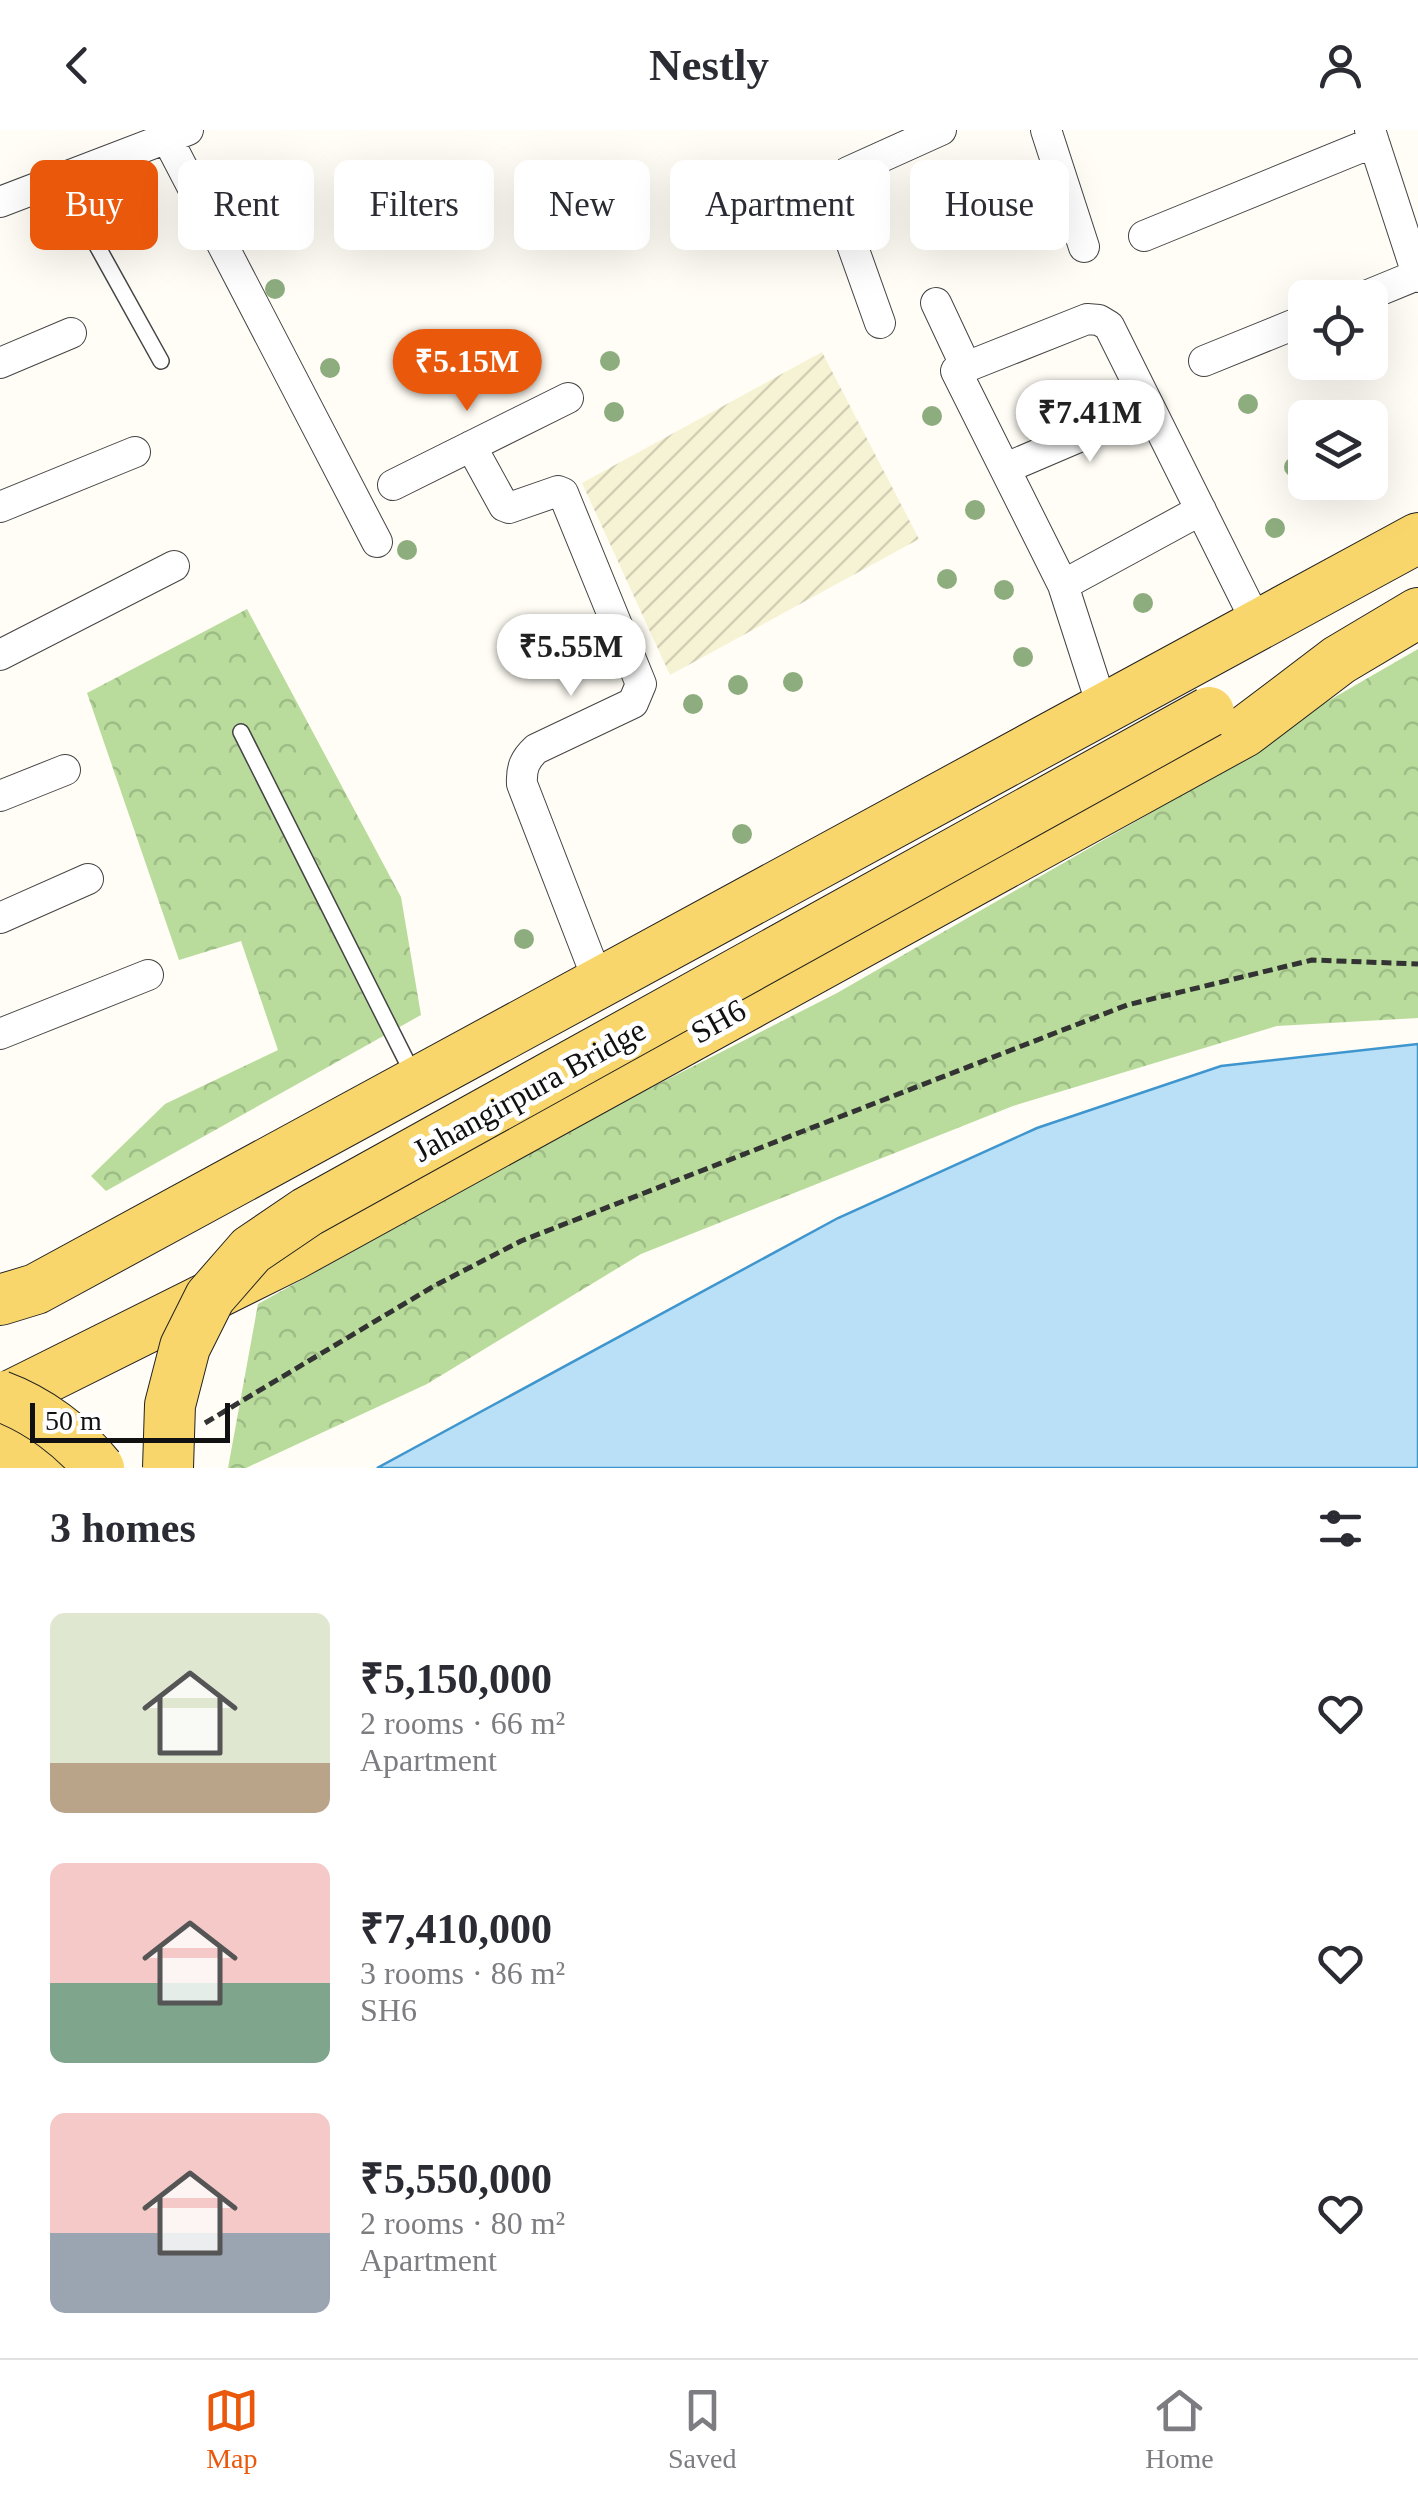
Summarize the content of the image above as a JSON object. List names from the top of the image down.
{
  "streets": {
    "main road": ["SH6", "Jahangirpura Bridge"]
  },
  "crossings": [
    ["SH6", "Jahangirpura Bridge"]
  ],
  "scale_bar": "50 m",
  "page": {
    "header": "Nestly",
    "chip": [
      "Buy",
      "Rent",
      "Filters",
      "New",
      "Apartment",
      "House"
    ],
    "price": ["₹5.15M", "₹7.41M", "₹5.55M"],
    "scale": "50 m",
    "heading": "3 homes",
    "list": [
      {
        "name": "₹5,150,000",
        "note": "2 rooms · 66 m² · Apartment"
      },
      {
        "name": "₹7,410,000",
        "note": "3 rooms · 86 m² · SH6"
      },
      {
        "name": "₹5,550,000",
        "note": "2 rooms · 80 m² · Apartment"
      }
    ],
    "tabs": ["Map", "Saved", "Home"]
  }
}
